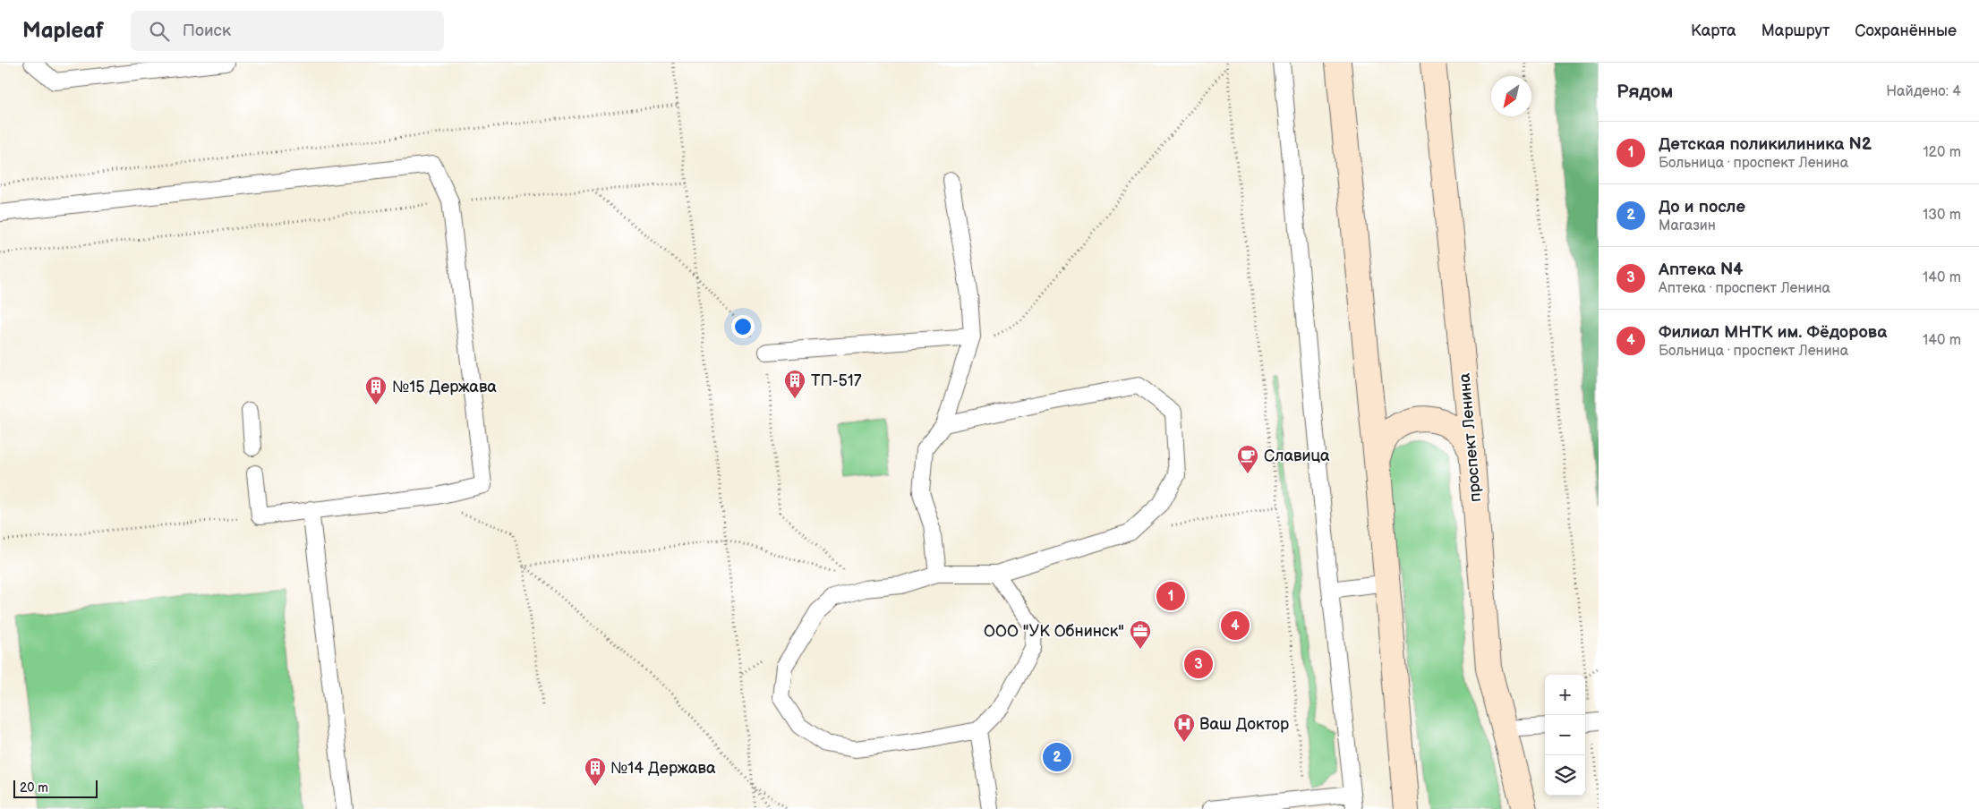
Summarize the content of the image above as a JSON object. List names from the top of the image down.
{
  "streets": {
    "main road": ["проспект Ленина"]
  },
  "places": {
    "building": ["ТП-517", "№15 Держава", "№14 Держава"],
    "cafe": ["Славица"],
    "office": ["ООО \"УК Обнинск\""],
    "hospital": ["Ваш Доктор"]
  },
  "scale_bar": "20 m",
  "north": "bottom left",
  "page": {
    "header": "Mapleaf",
    "search": "Поиск",
    "nav": ["Карта", "Маршрут", "Сохранённые"],
    "heading": ["Рядом", "Найдено: 4"],
    "list": [
      {
        "mark": "1",
        "name": "Детская поликилиника N2",
        "note": "Больница · проспект Ленина",
        "value": "120 m"
      },
      {
        "mark": "2",
        "name": "До и после",
        "note": "Магазин",
        "value": "130 m"
      },
      {
        "mark": "3",
        "name": "Аптека N4",
        "note": "Аптека · проспект Ленина",
        "value": "140 m"
      },
      {
        "mark": "4",
        "name": "Филиал МНТК им. Фёдорова",
        "note": "Больница · проспект Ленина",
        "value": "140 m"
      }
    ],
    "pins": [
      "1",
      "4",
      "3",
      "2"
    ],
    "map_buttons": ["+", "−"],
    "scale": "20 m"
  }
}
